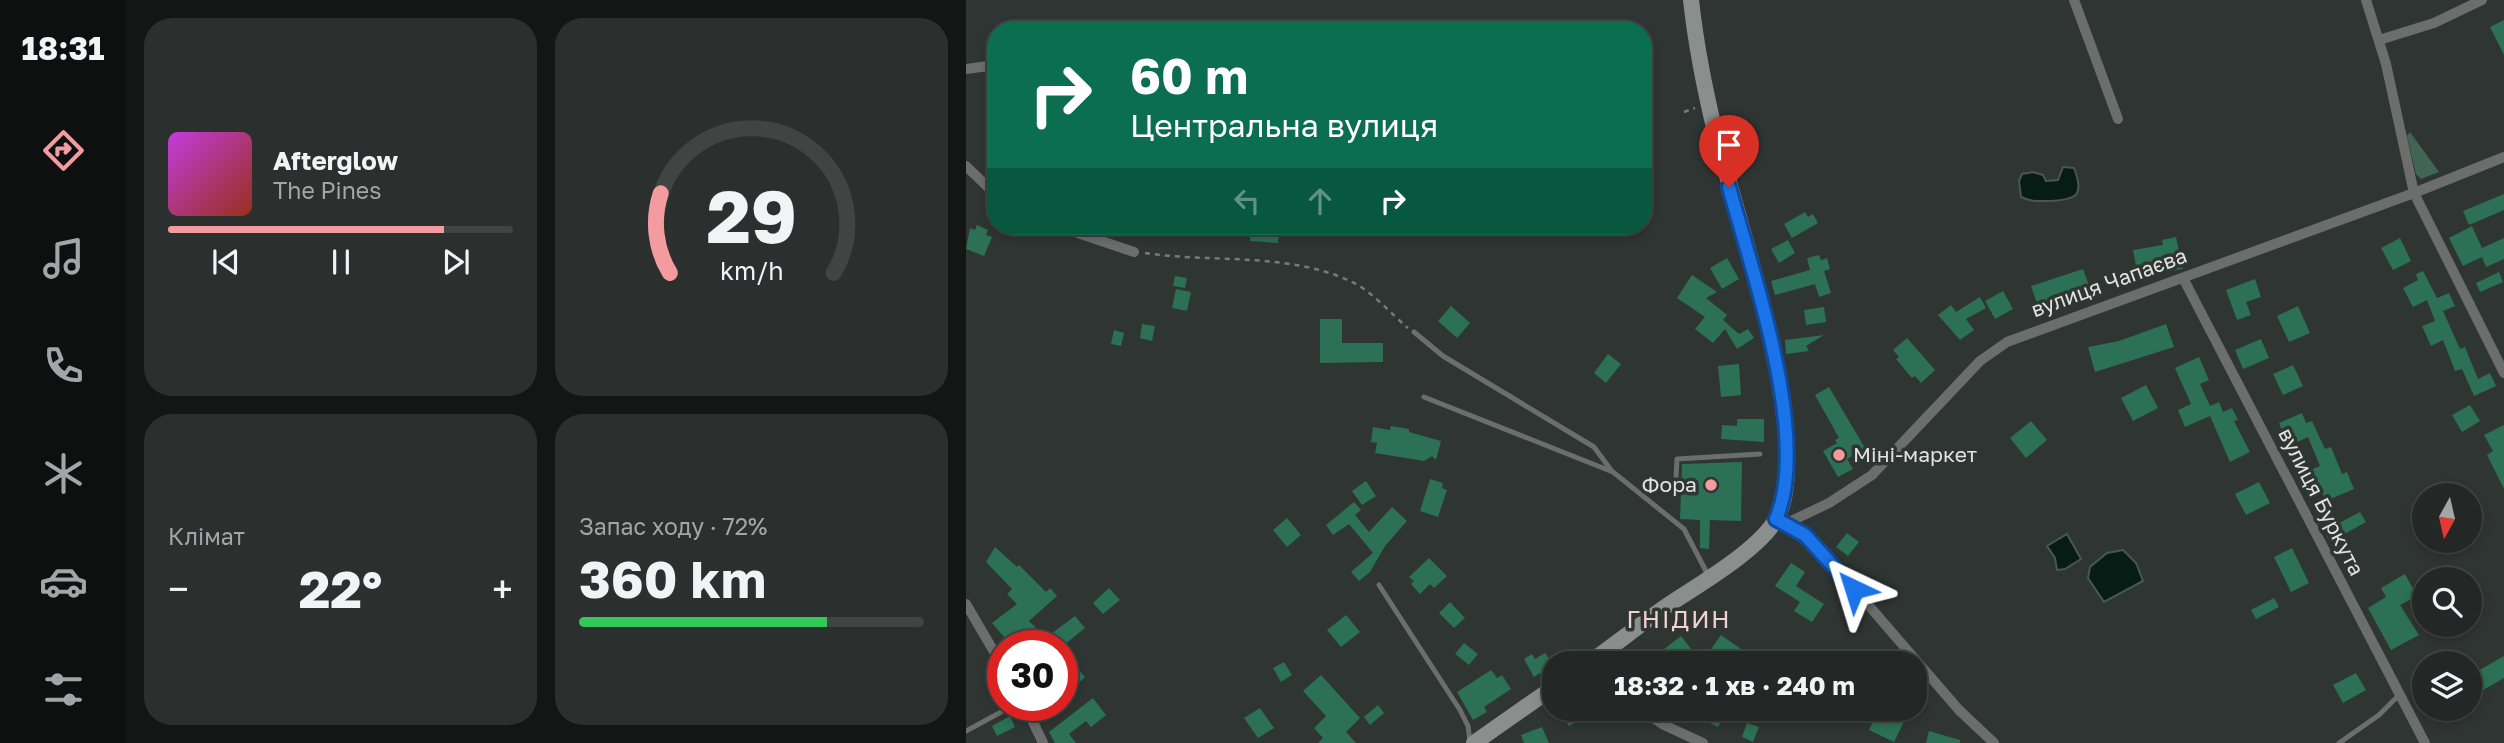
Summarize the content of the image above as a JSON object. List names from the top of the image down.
{
  "streets": {
    "street": ["вулиця Чапаєва", "вулиця Буркута"]
  },
  "crossings": [
    ["вулиця Чапаєва", "вулиця Буркута"]
  ],
  "districts": ["ГНІДИН"],
  "places": ["Міні-маркет", "Фора"],
  "north": "bottom",
  "page": {
    "tabs": "18:31",
    "turn": ["60 m", "Центральна вулиця"],
    "song": ["Afterglow", "The Pines"],
    "tile": [
      "Клімат",
      ["Запас ходу · 72%", "360 km"]
    ],
    "heat": ["−", "22°", "+"],
    "limit": "30",
    "trip": "18:32 · 1 хв · 240 m",
    "gauge": ["29", "km/h"]
  }
}
